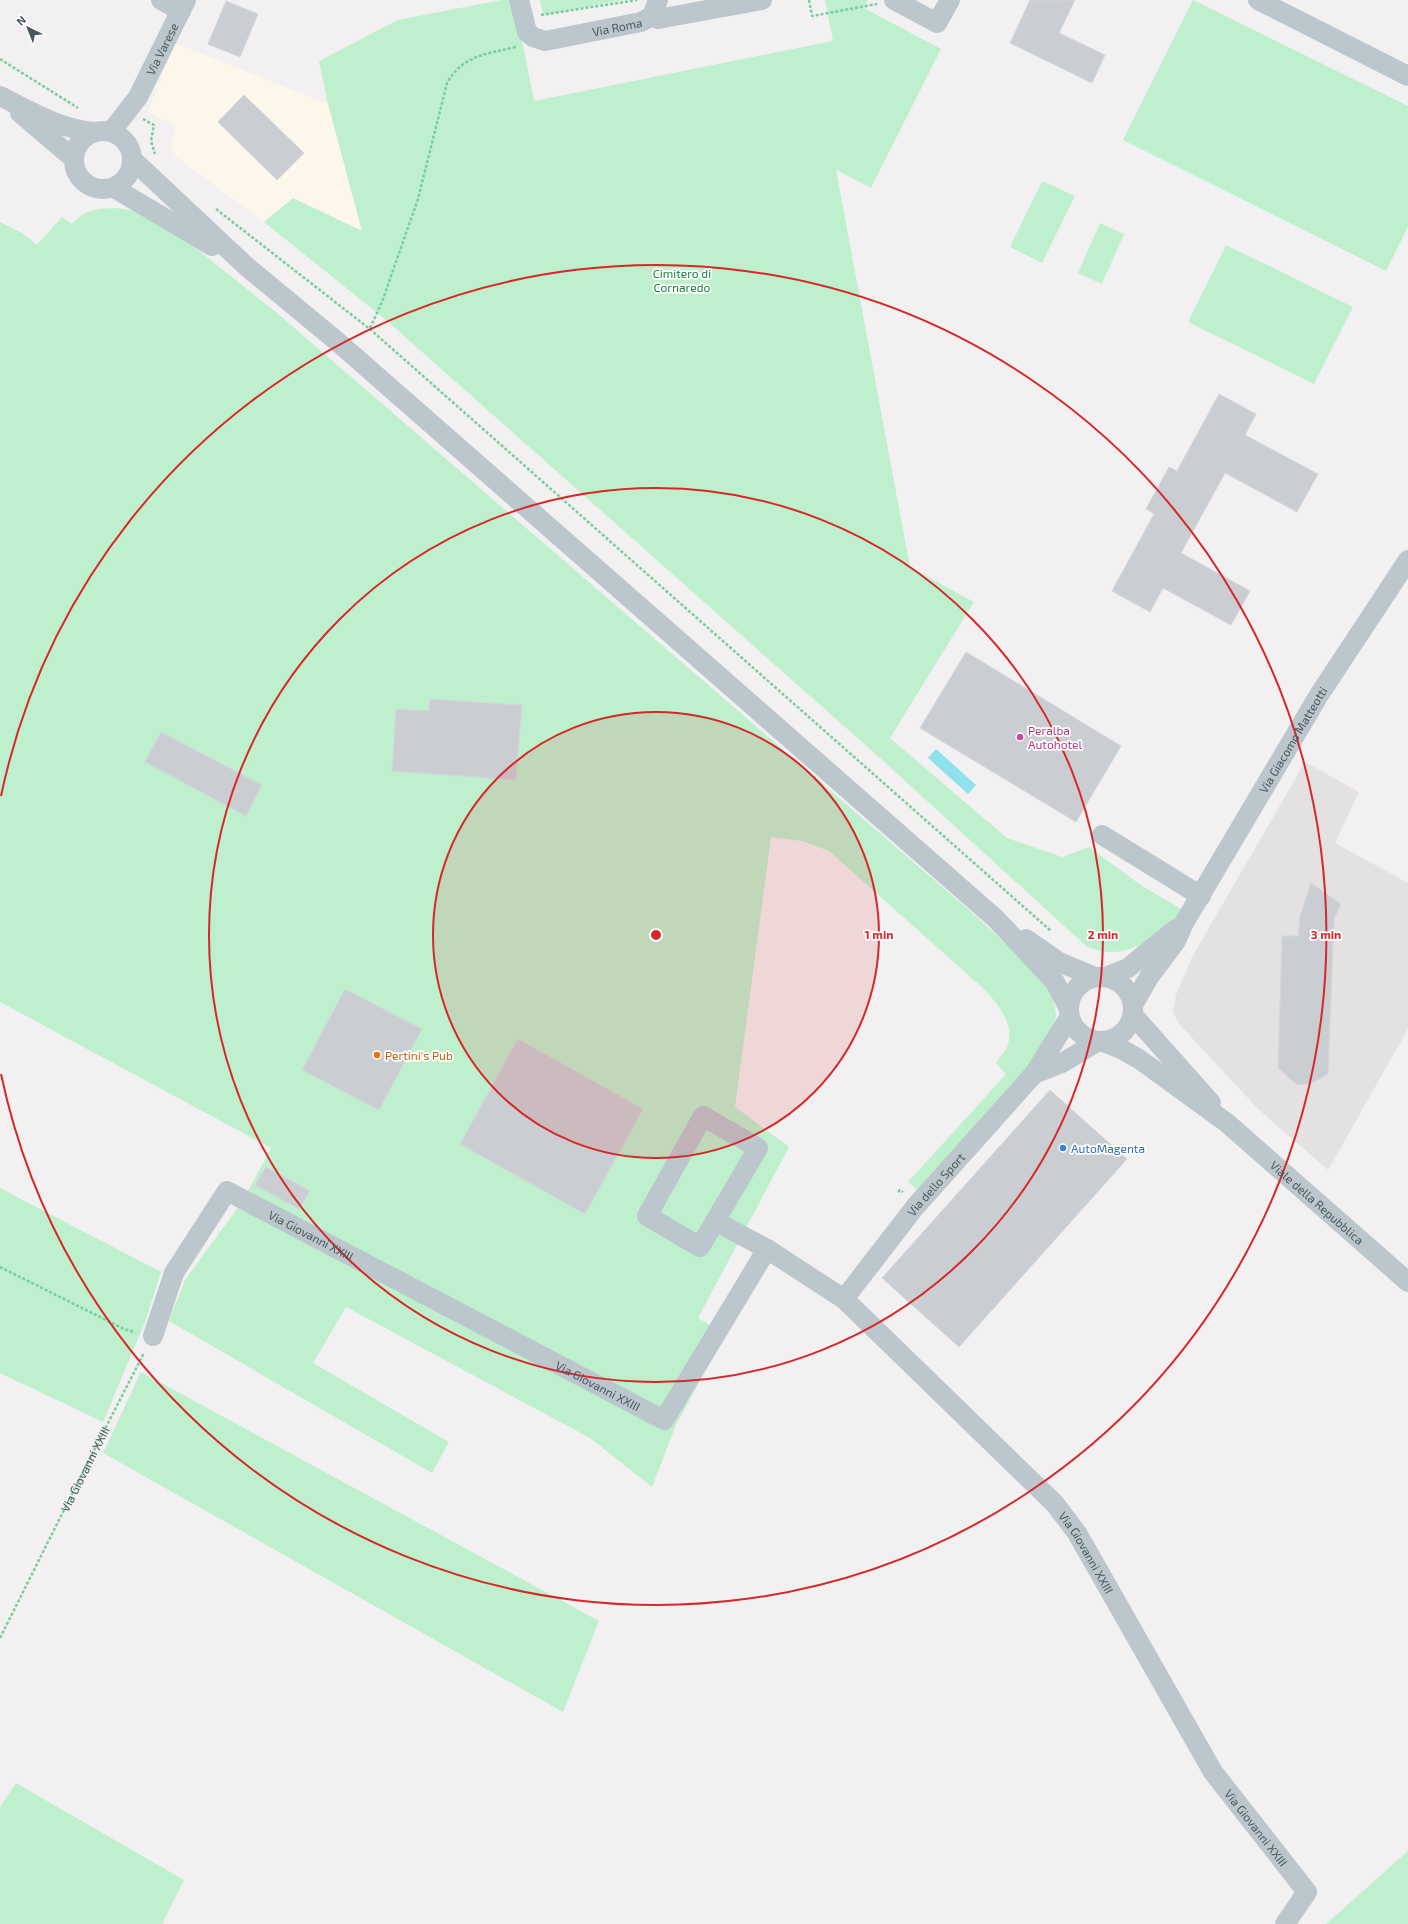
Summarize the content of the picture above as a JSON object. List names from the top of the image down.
{
  "streets": {
    "street": [
      "Via Roma",
      "Via Varese",
      "Via Giacomo Matteotti",
      "Via dello Sport",
      "Viale della Repubblica",
      "Via Giovanni XXIII"
    ]
  },
  "crossings": [
    ["Via Giacomo Matteotti", "Via dello Sport"],
    ["Via Giacomo Matteotti", "Viale della Repubblica"],
    ["Via dello Sport", "Viale della Repubblica"],
    ["Via dello Sport", "Via Giovanni XXIII"]
  ],
  "parks": ["Cimitero di Cornaredo"],
  "places": ["Peralba Autohotel", "Pertini's Pub", "AutoMagenta"],
  "north": "top left",
  "rings": ["1 min", "2 min", "3 min"]
}
